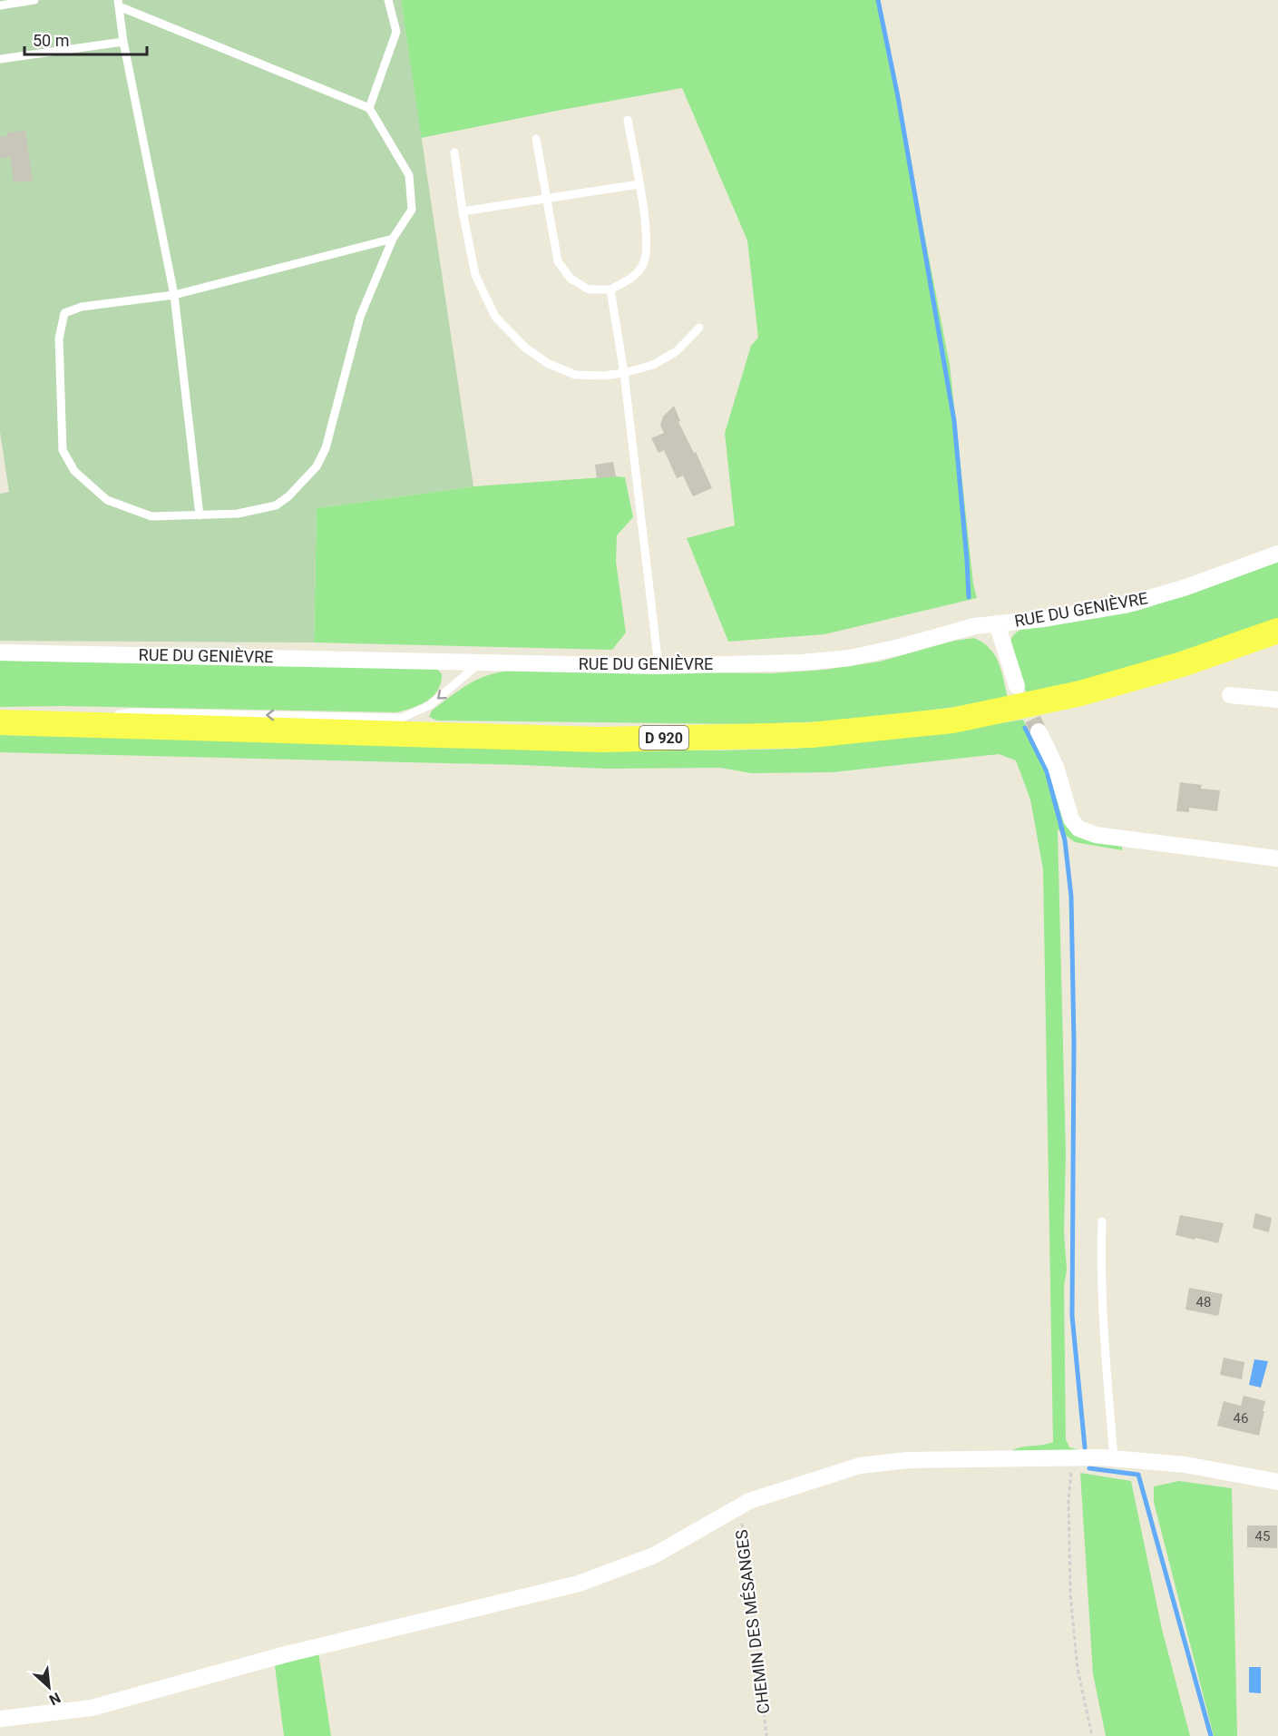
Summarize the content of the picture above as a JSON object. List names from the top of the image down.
{
  "streets": {
    "main road": ["D 920"],
    "street": ["RUE DU GENIÈVRE"],
    "path": ["CHEMIN DES MÉSANGES"]
  },
  "house_numbers": ["48", "46", "45"],
  "scale_bar": "50 m",
  "north": "bottom right"
}
